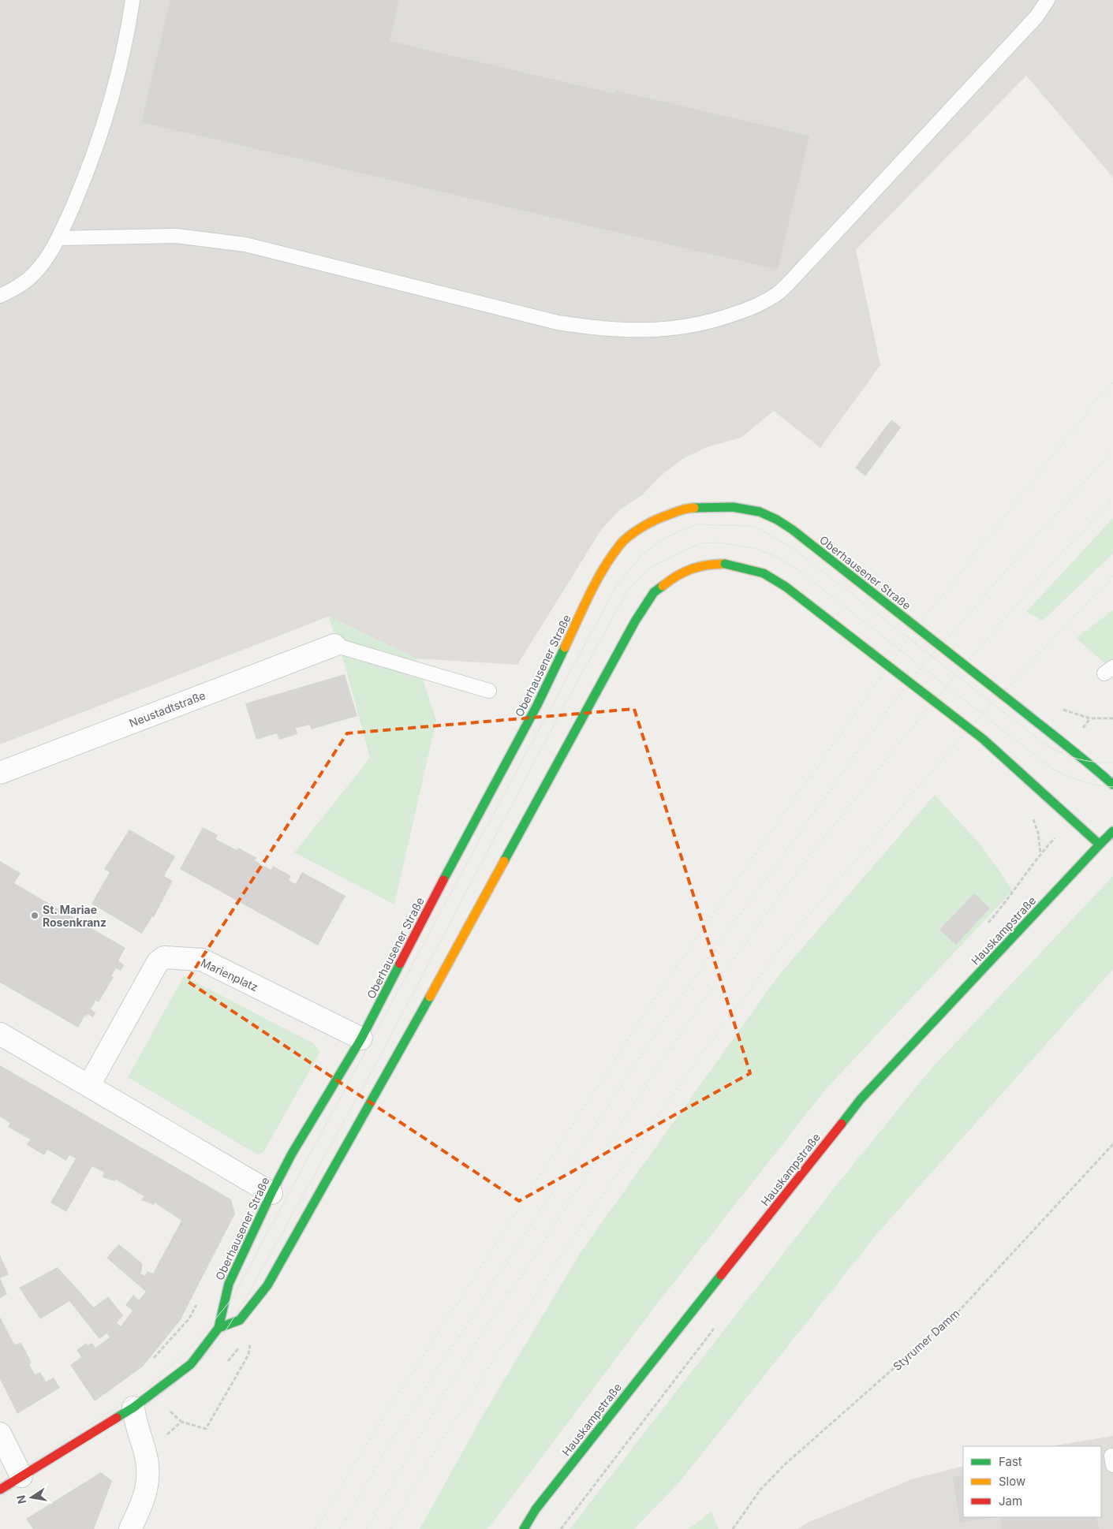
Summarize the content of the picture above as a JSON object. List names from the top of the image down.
{
  "streets": {
    "main road": ["Oberhausener Straße", "Hauskampstraße"],
    "street": ["Neustadtstraße", "Marienplatz"],
    "path": ["Styrumer Damm"]
  },
  "crossings": [
    ["Oberhausener Straße", "Marienplatz"]
  ],
  "places": ["St. Mariae Rosenkranz"],
  "legend": ["Fast", "Slow", "Jam"],
  "north": "left"
}
